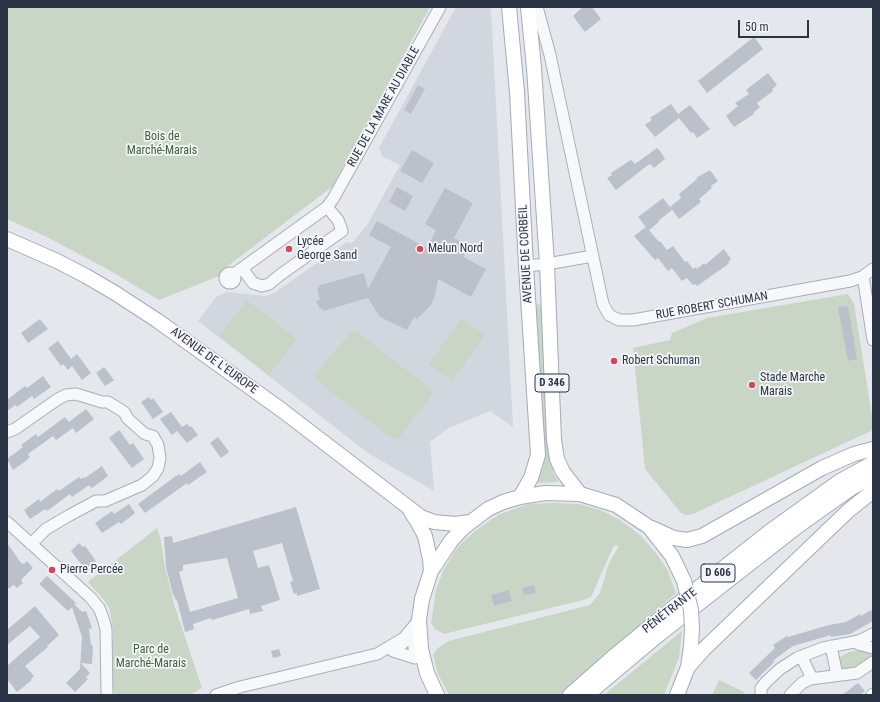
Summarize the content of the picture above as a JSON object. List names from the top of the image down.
{
  "streets": {
    "main road": [
      "AVENUE DE CORBEIL",
      "AVENUE DE L'EUROPE",
      "D 346",
      "D 606",
      "PÉNÉTRANTE"
    ],
    "street": ["RUE DE LA MARE AU DIABLE", "RUE ROBERT SCHUMAN"]
  },
  "parks": ["Bois de Marché-Marais", "Parc de Marché-Marais"],
  "places": [
    "Lycée George Sand",
    "Melun Nord",
    "Robert Schuman",
    "Stade Marche Marais",
    "Pierre Percée"
  ],
  "scale_bar": "50 m"
}
